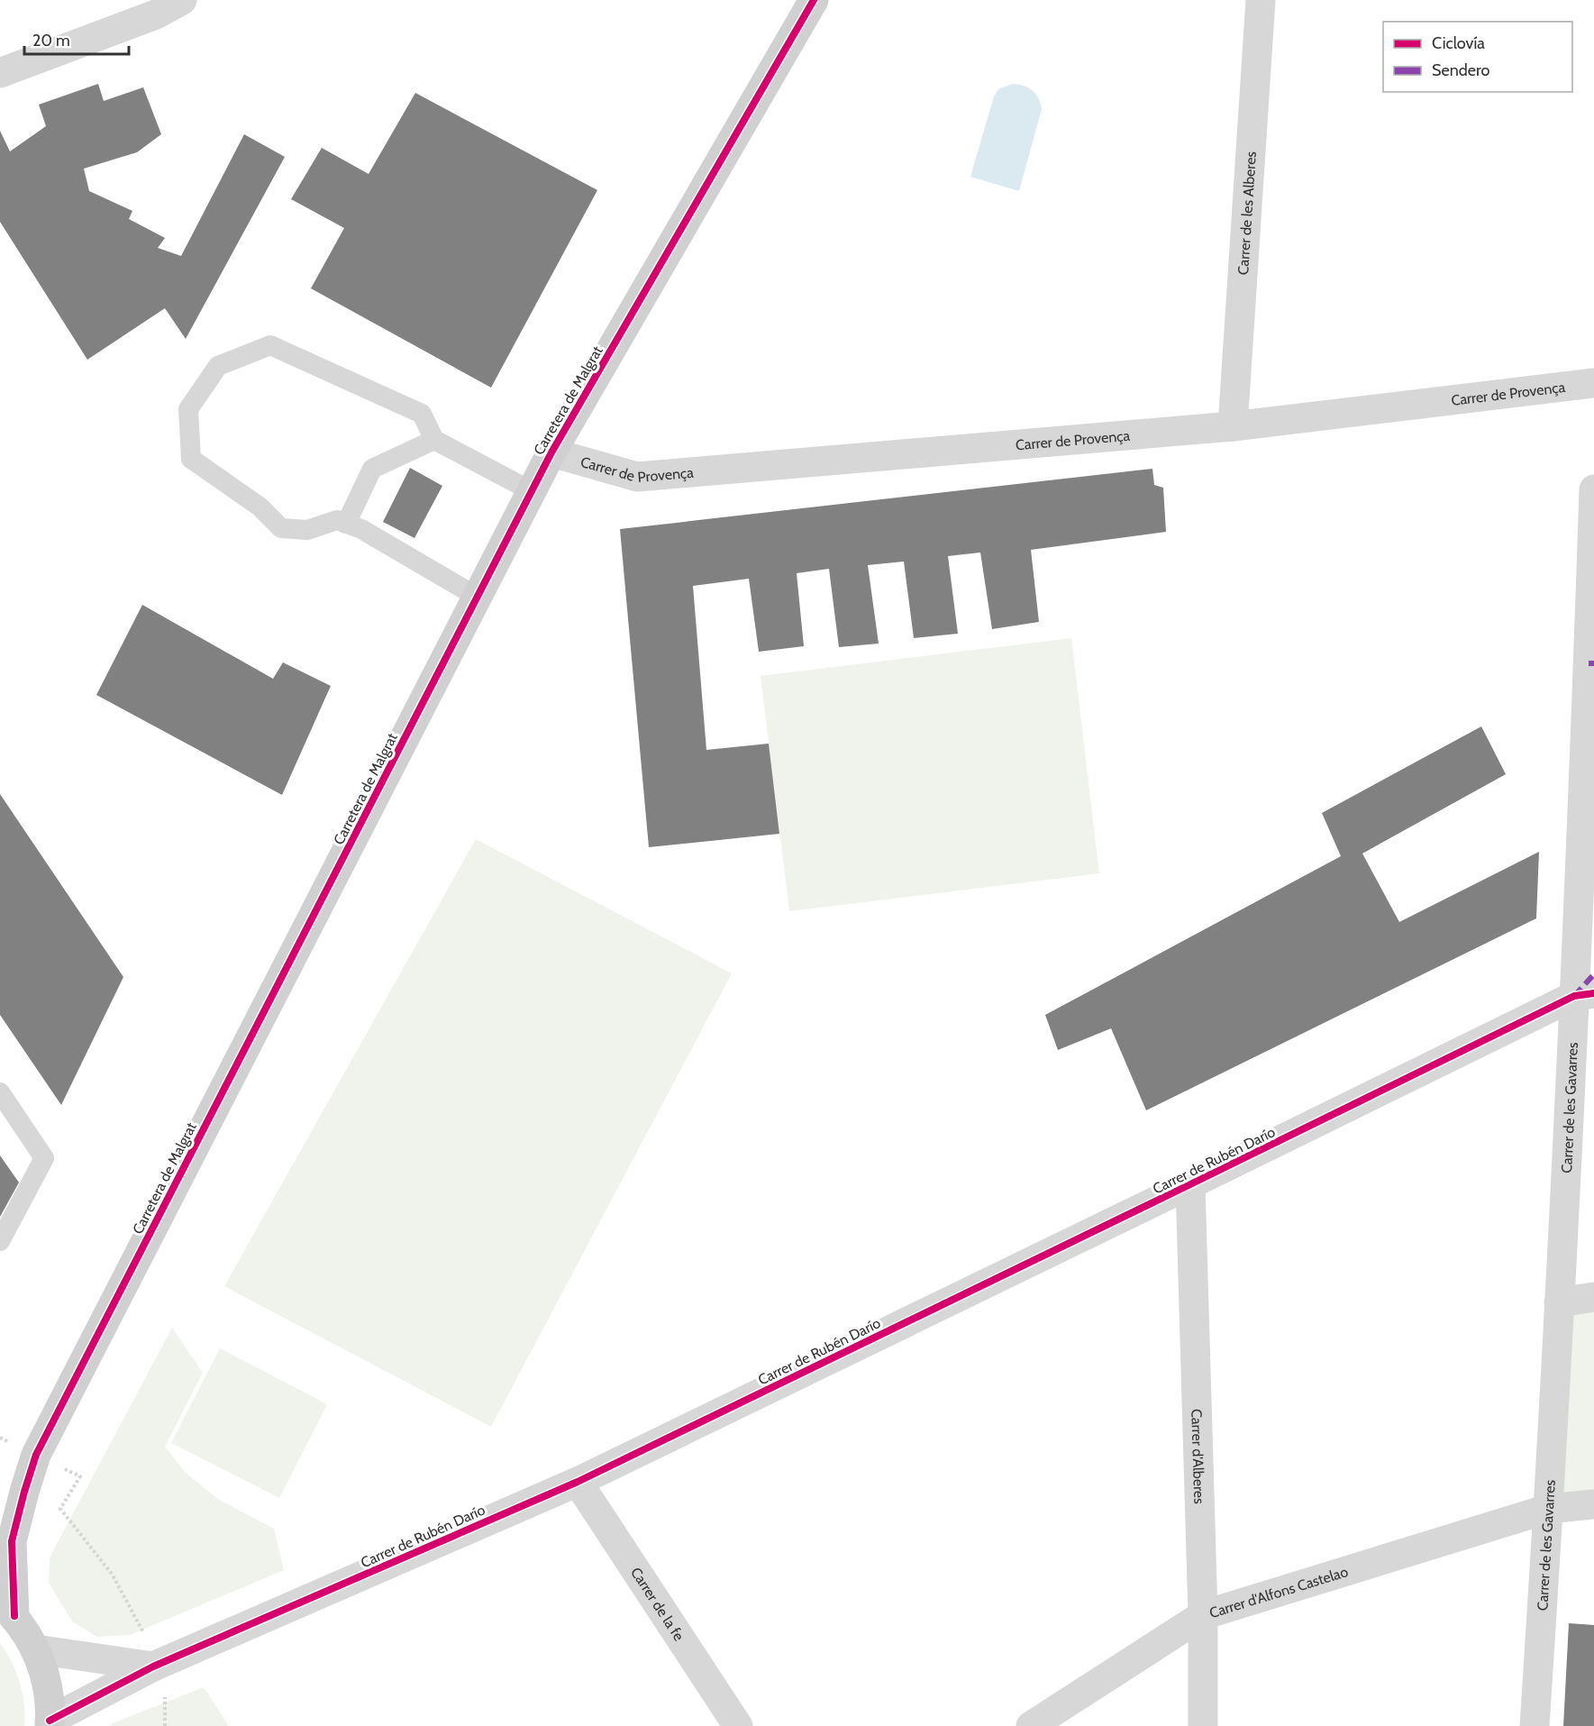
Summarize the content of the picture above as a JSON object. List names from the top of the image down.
{
  "streets": {
    "street": [
      "Carrer de les Alberes",
      "Carrer de Provença",
      "Carretera de Malgrat",
      "Carrer de les Gavarres",
      "Carrer de Rubén Darío",
      "Carrer d'Alberes",
      "Carrer d'Alfons Castelao",
      "Carrer de la fe"
    ]
  },
  "crossings": [
    ["Carrer de les Alberes", "Carrer de Provença"],
    ["Carrer de Provença", "Carretera de Malgrat"],
    ["Carrer de les Gavarres", "Carrer de Rubén Darío"],
    ["Carrer de les Gavarres", "Carrer d'Alfons Castelao"],
    ["Carrer de Rubén Darío", "Carrer d'Alberes"],
    ["Carrer de Rubén Darío", "Carrer de la fe"],
    ["Carrer d'Alberes", "Carrer d'Alfons Castelao"]
  ],
  "legend": ["Ciclovía", "Sendero"],
  "scale_bar": "20 m"
}
